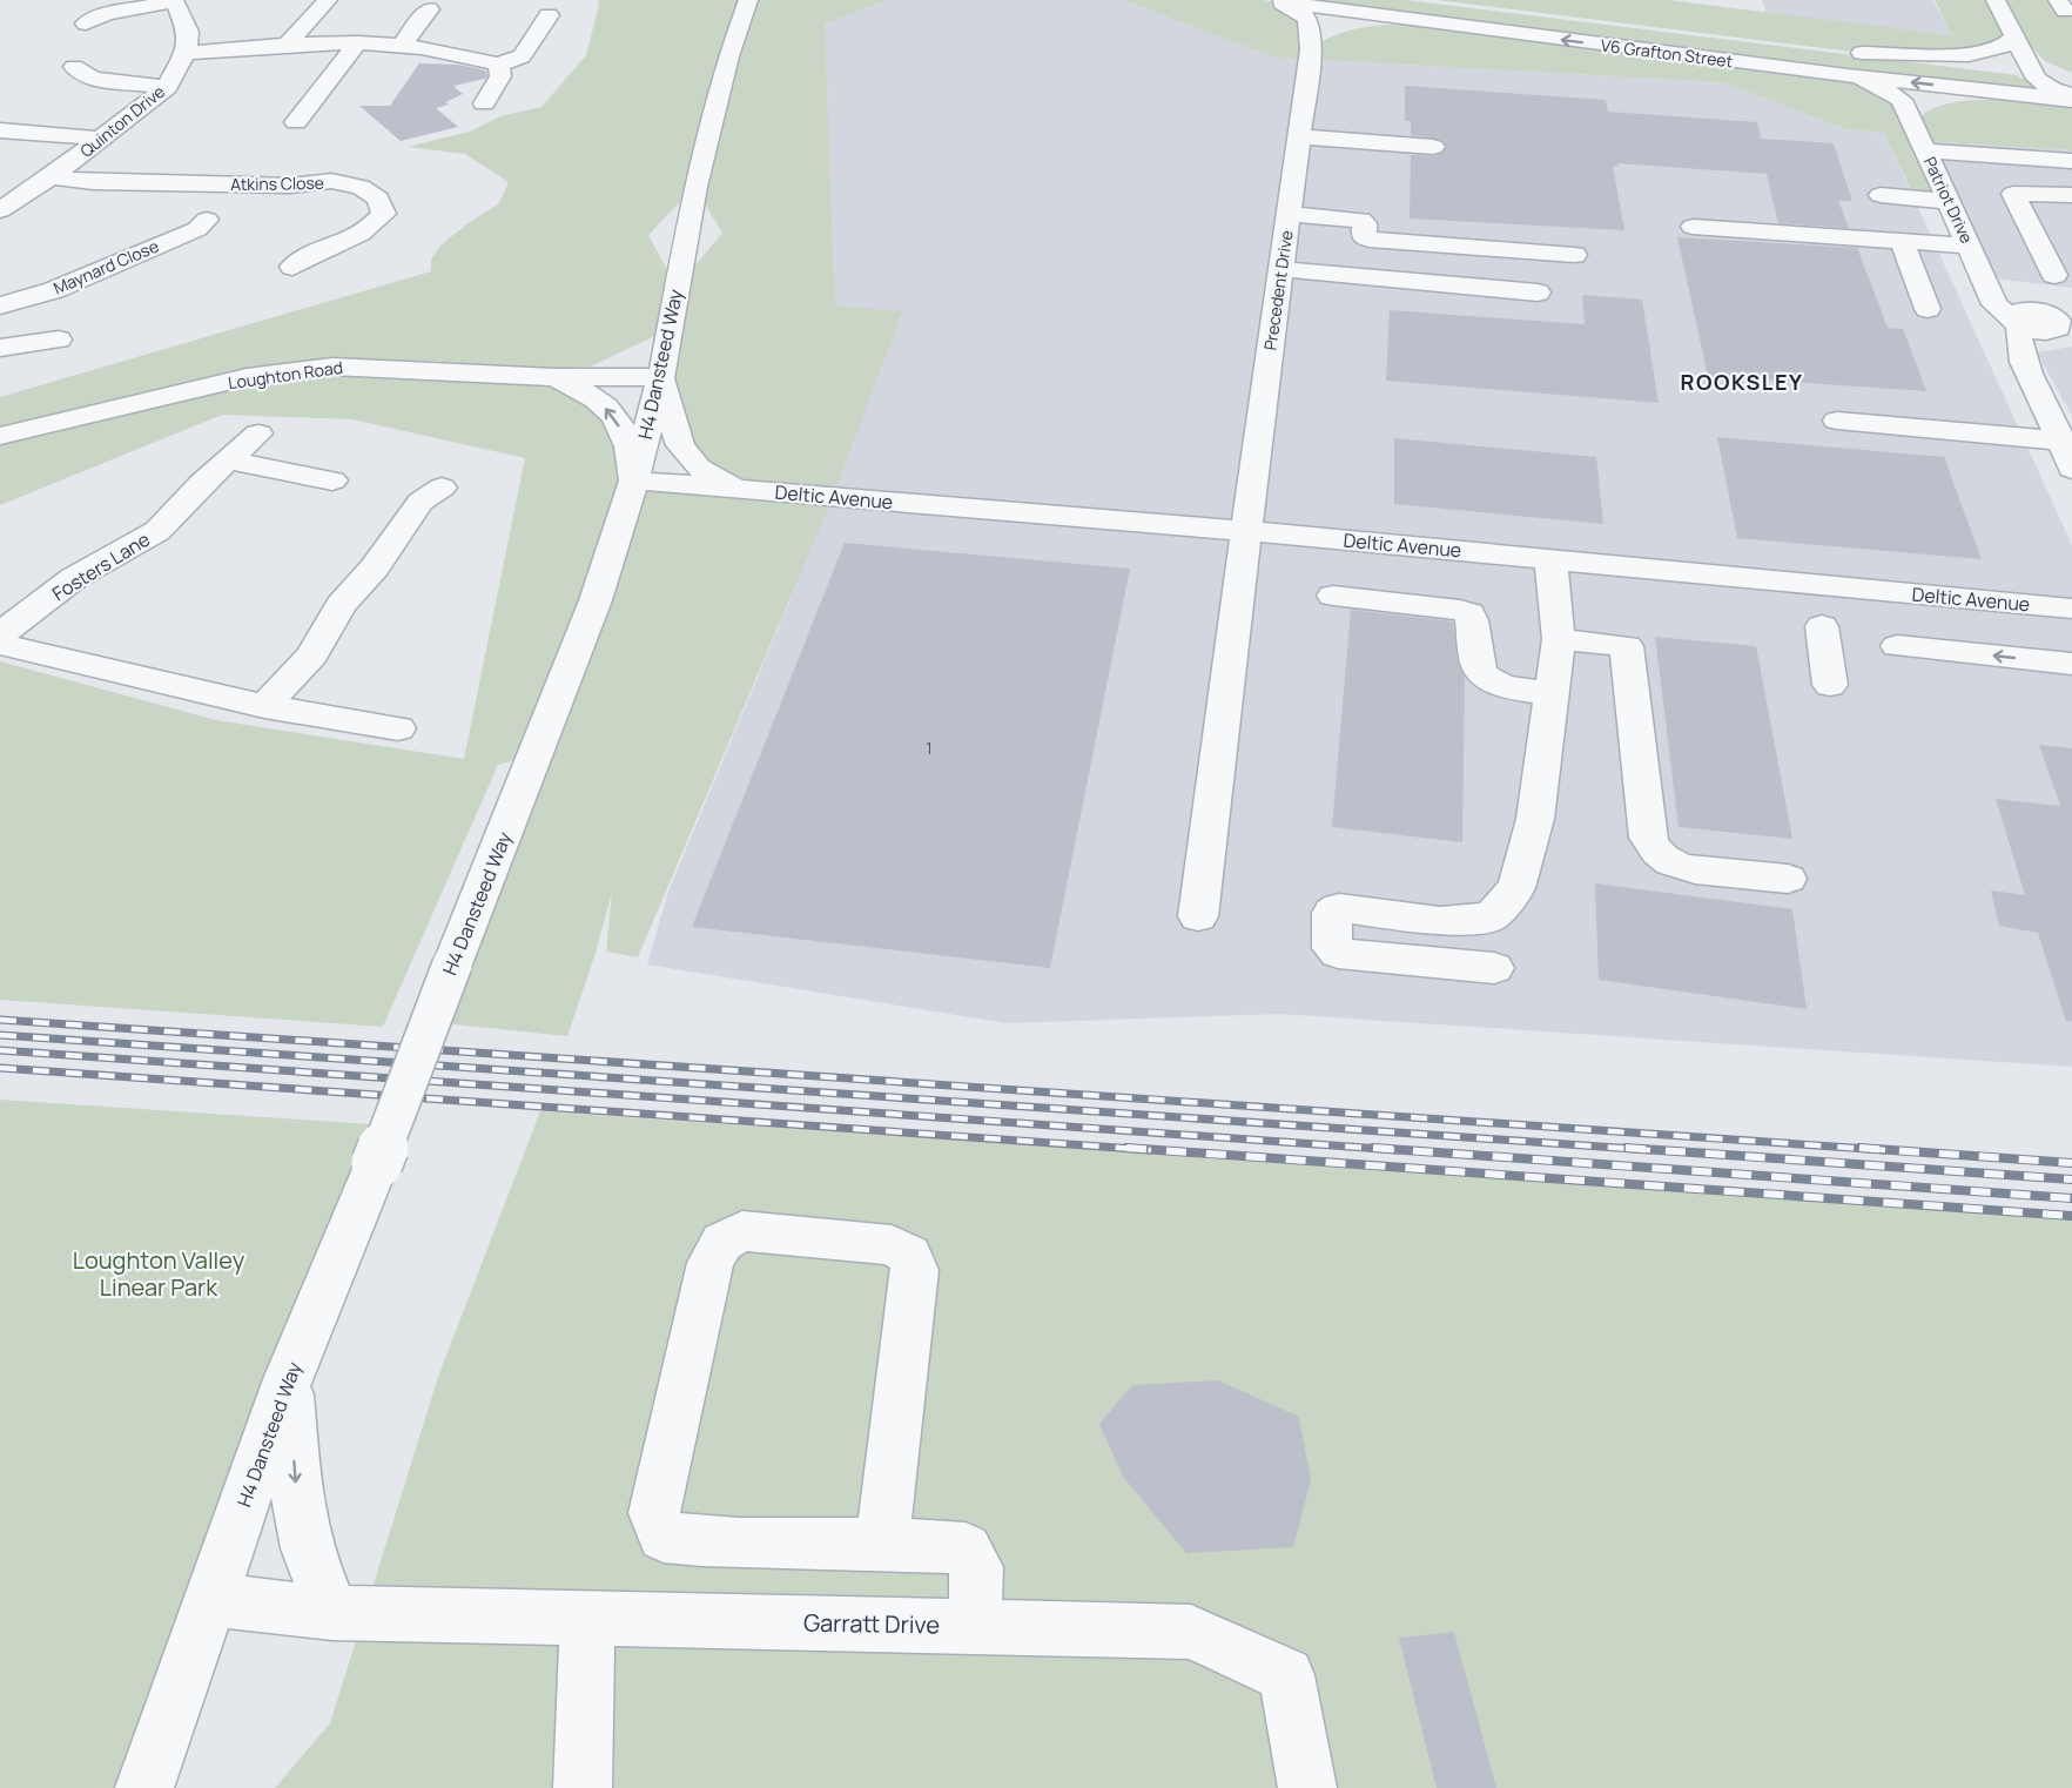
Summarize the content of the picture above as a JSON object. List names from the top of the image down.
{
  "streets": {
    "street": [
      "V6 Grafton Street",
      "Quinton Drive",
      "Atkins Close",
      "Patriot Drive",
      "Maynard Close",
      "Precedent Drive",
      "H4 Dansteed Way",
      "Loughton Road",
      "Deltic Avenue",
      "Fosters Lane",
      "Garratt Drive"
    ]
  },
  "crossings": [
    ["V6 Grafton Street", "Patriot Drive"],
    ["V6 Grafton Street", "Precedent Drive"],
    ["Quinton Drive", "Atkins Close"],
    ["Precedent Drive", "Deltic Avenue"],
    ["H4 Dansteed Way", "Loughton Road"],
    ["H4 Dansteed Way", "Deltic Avenue"],
    ["H4 Dansteed Way", "Garratt Drive"],
    ["Loughton Road", "Deltic Avenue"]
  ],
  "districts": ["ROOKSLEY"],
  "parks": ["Loughton Valley Linear Park"],
  "house_numbers": ["1"]
}
